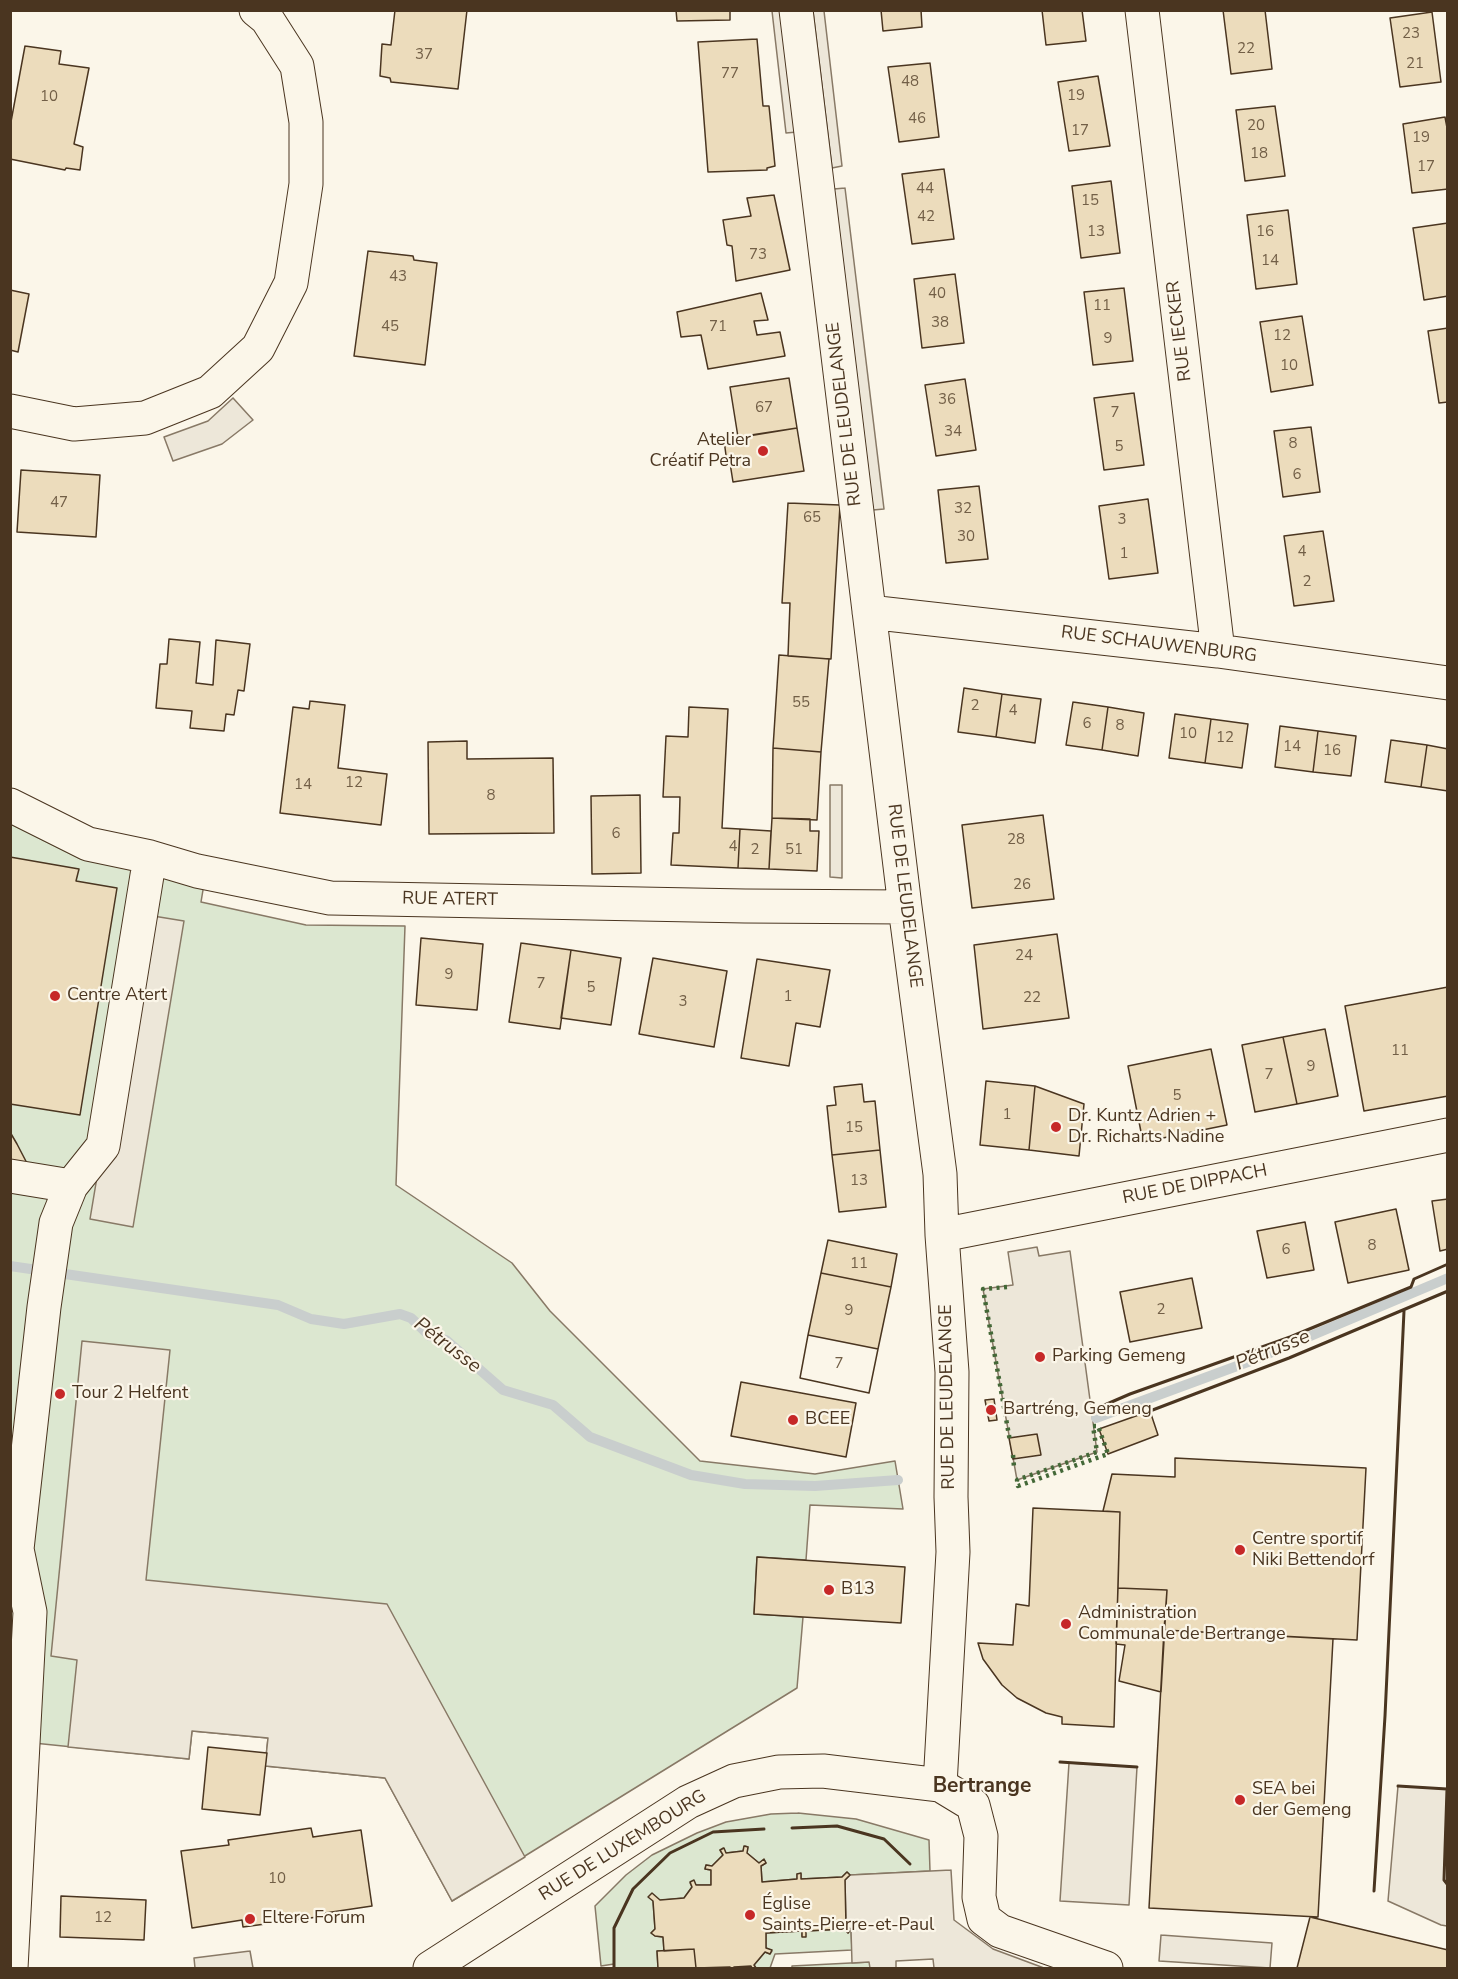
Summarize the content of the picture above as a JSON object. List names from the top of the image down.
{
  "streets": {
    "street": [
      "RUE IECKER",
      "RUE DE LEUDELANGE",
      "RUE SCHAUWENBURG",
      "RUE ATERT",
      "RUE DE DIPPACH",
      "RUE DE LUXEMBOURG"
    ]
  },
  "crossings": [
    ["RUE IECKER", "RUE SCHAUWENBURG"],
    ["RUE DE LEUDELANGE", "RUE SCHAUWENBURG"],
    ["RUE DE LEUDELANGE", "RUE ATERT"],
    ["RUE DE LEUDELANGE", "RUE DE DIPPACH"],
    ["RUE DE LEUDELANGE", "RUE DE LUXEMBOURG"]
  ],
  "districts": ["Bertrange"],
  "water": ["Pétrusse"],
  "places": [
    "Atelier Créatif Petra",
    "Centre Atert",
    "Dr. Kuntz Adrien + Dr. Richarts Nadine",
    "Parking Gemeng",
    "Tour 2 Helfent",
    "Bartréng, Gemeng",
    "BCEE",
    "Centre sportif Niki Bettendorf",
    "B13",
    "Administration Communale de Bertrange",
    "SEA bei der Gemeng",
    "Église Saints-Pierre-et-Paul",
    "Eltere Forum"
  ],
  "house_numbers": [
    "23",
    "22",
    "37",
    "21",
    "77",
    "48",
    "19",
    "10",
    "46",
    "20",
    "17",
    "19",
    "18",
    "17",
    "44",
    "15",
    "42",
    "13",
    "16",
    "73",
    "14",
    "43",
    "40",
    "11",
    "38",
    "45",
    "71",
    "12",
    "9",
    "10",
    "36",
    "67",
    "7",
    "34",
    "8",
    "5",
    "6",
    "47",
    "32",
    "65",
    "3",
    "30",
    "4",
    "1",
    "2",
    "55",
    "2",
    "4",
    "6",
    "8",
    "10",
    "12",
    "14",
    "16",
    "12",
    "14",
    "8",
    "6",
    "28",
    "4",
    "2",
    "51",
    "26",
    "24",
    "9",
    "7",
    "5",
    "1",
    "22",
    "3",
    "11",
    "9",
    "7",
    "5",
    "1",
    "15",
    "13",
    "8",
    "6",
    "11",
    "2",
    "9",
    "7",
    "10",
    "12"
  ]
}
